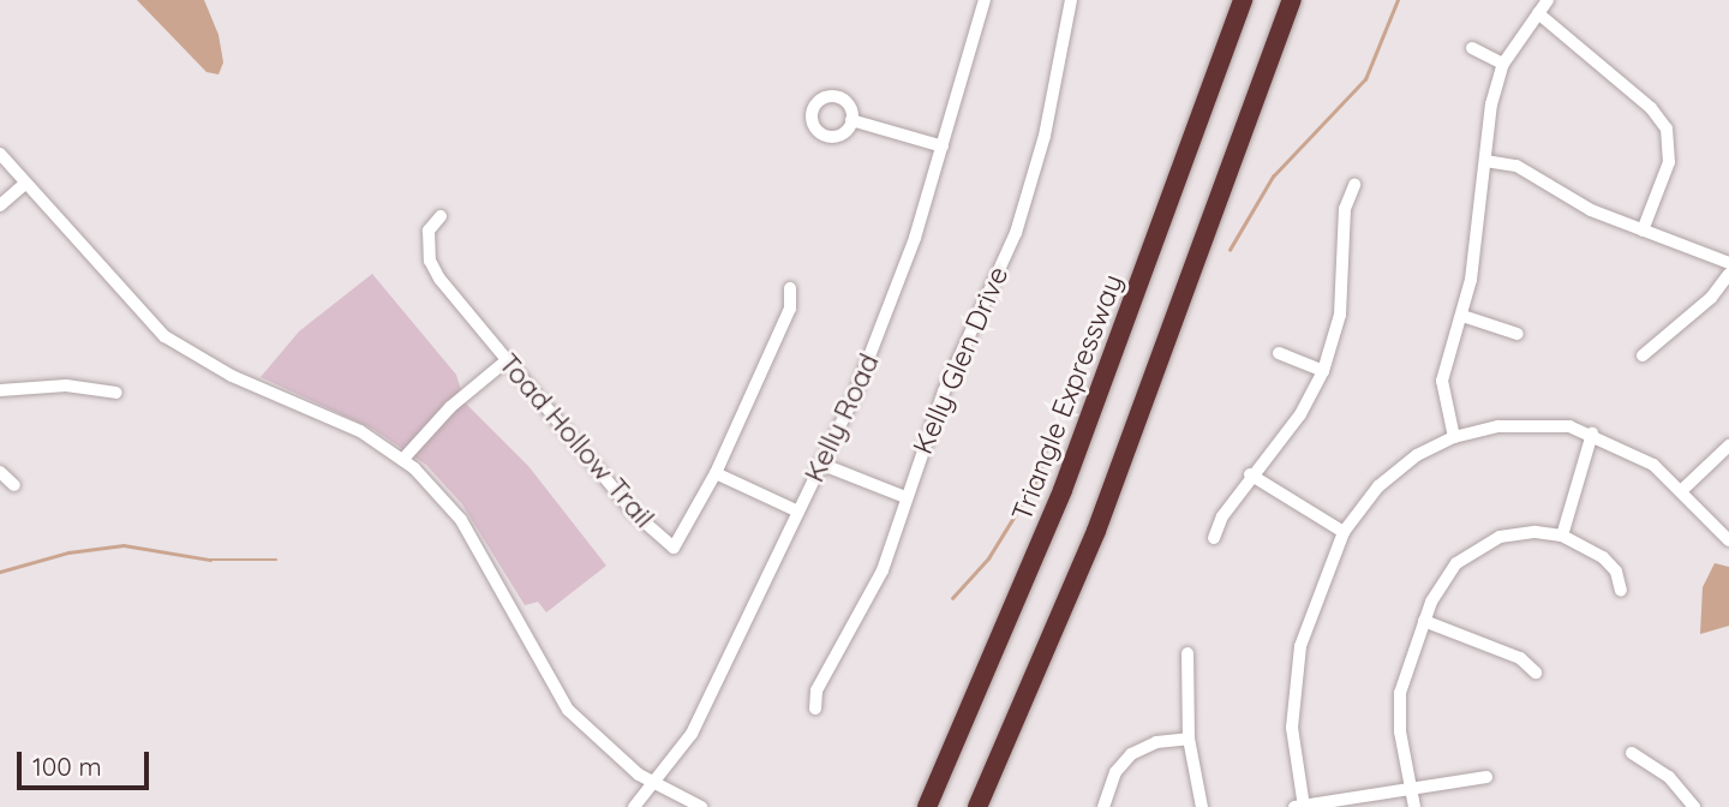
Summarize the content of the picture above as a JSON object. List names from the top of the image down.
{
  "streets": {
    "highway": ["Triangle Expressway"],
    "street": ["Kelly Glen Drive", "Kelly Road", "Toad Hollow Trail"]
  },
  "scale_bar": "100 m"
}
